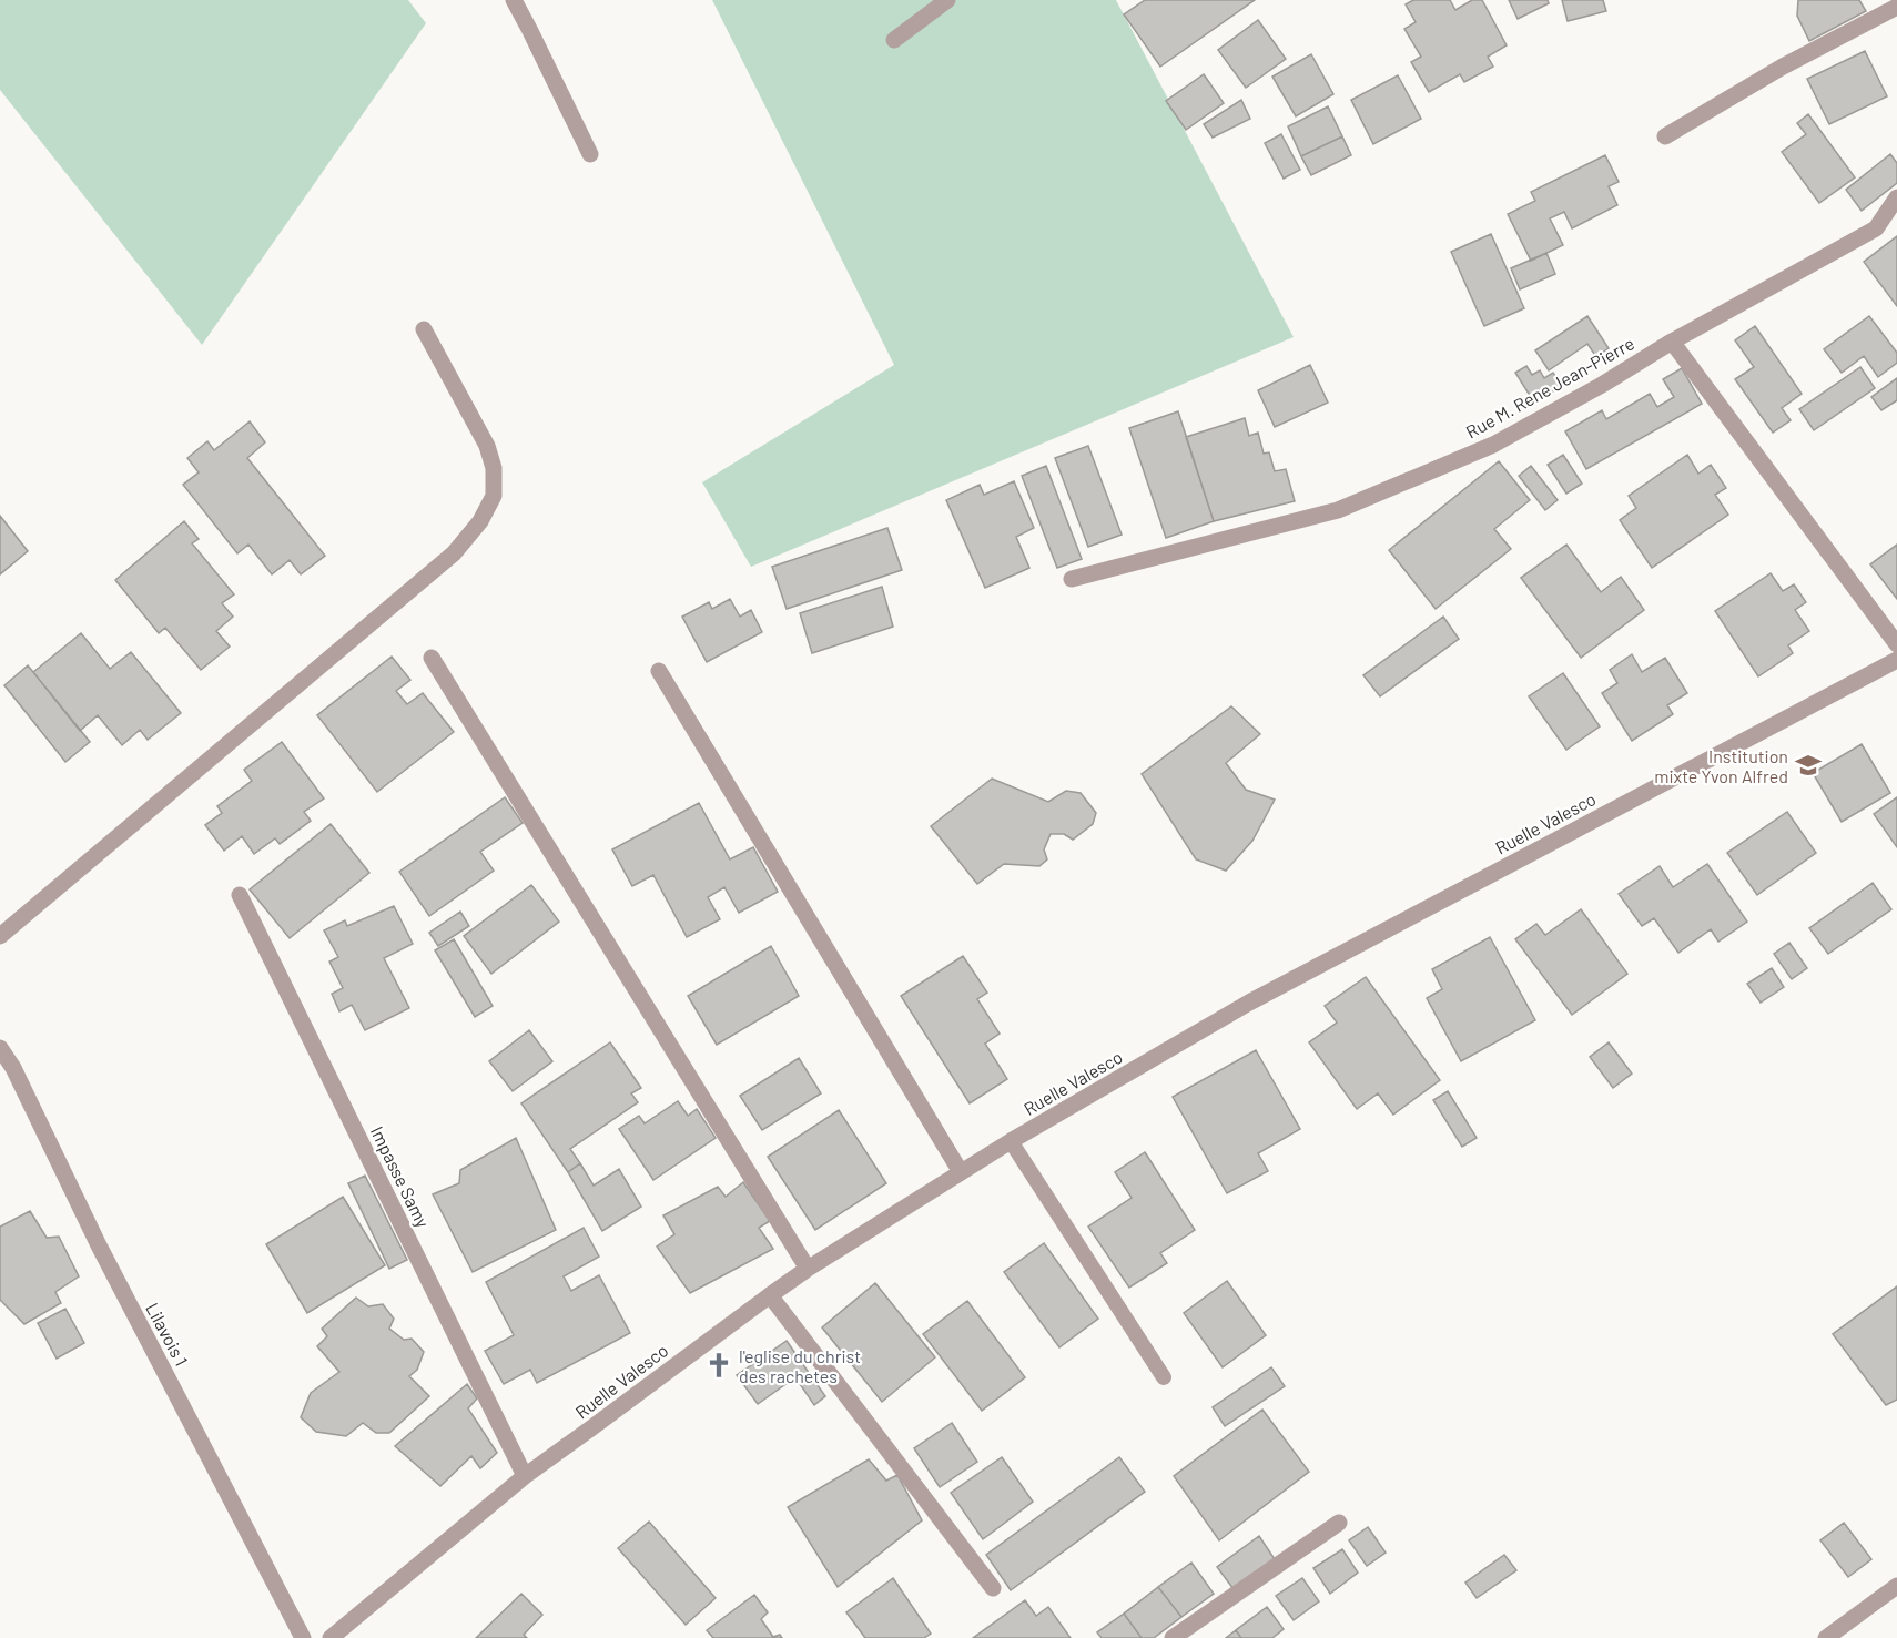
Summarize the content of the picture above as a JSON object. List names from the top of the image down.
{
  "streets": {
    "street": [
      "Rue M. Rene Jean-Pierre",
      "Ruelle Valesco",
      "Impasse Samy",
      "Lilavois 1"
    ]
  },
  "crossings": [
    ["Ruelle Valesco", "Impasse Samy"]
  ],
  "places": {
    "school or university": ["Institution mixte Yvon Alfred"],
    "church": ["l'eglise du christ des rachetes"]
  }
}
